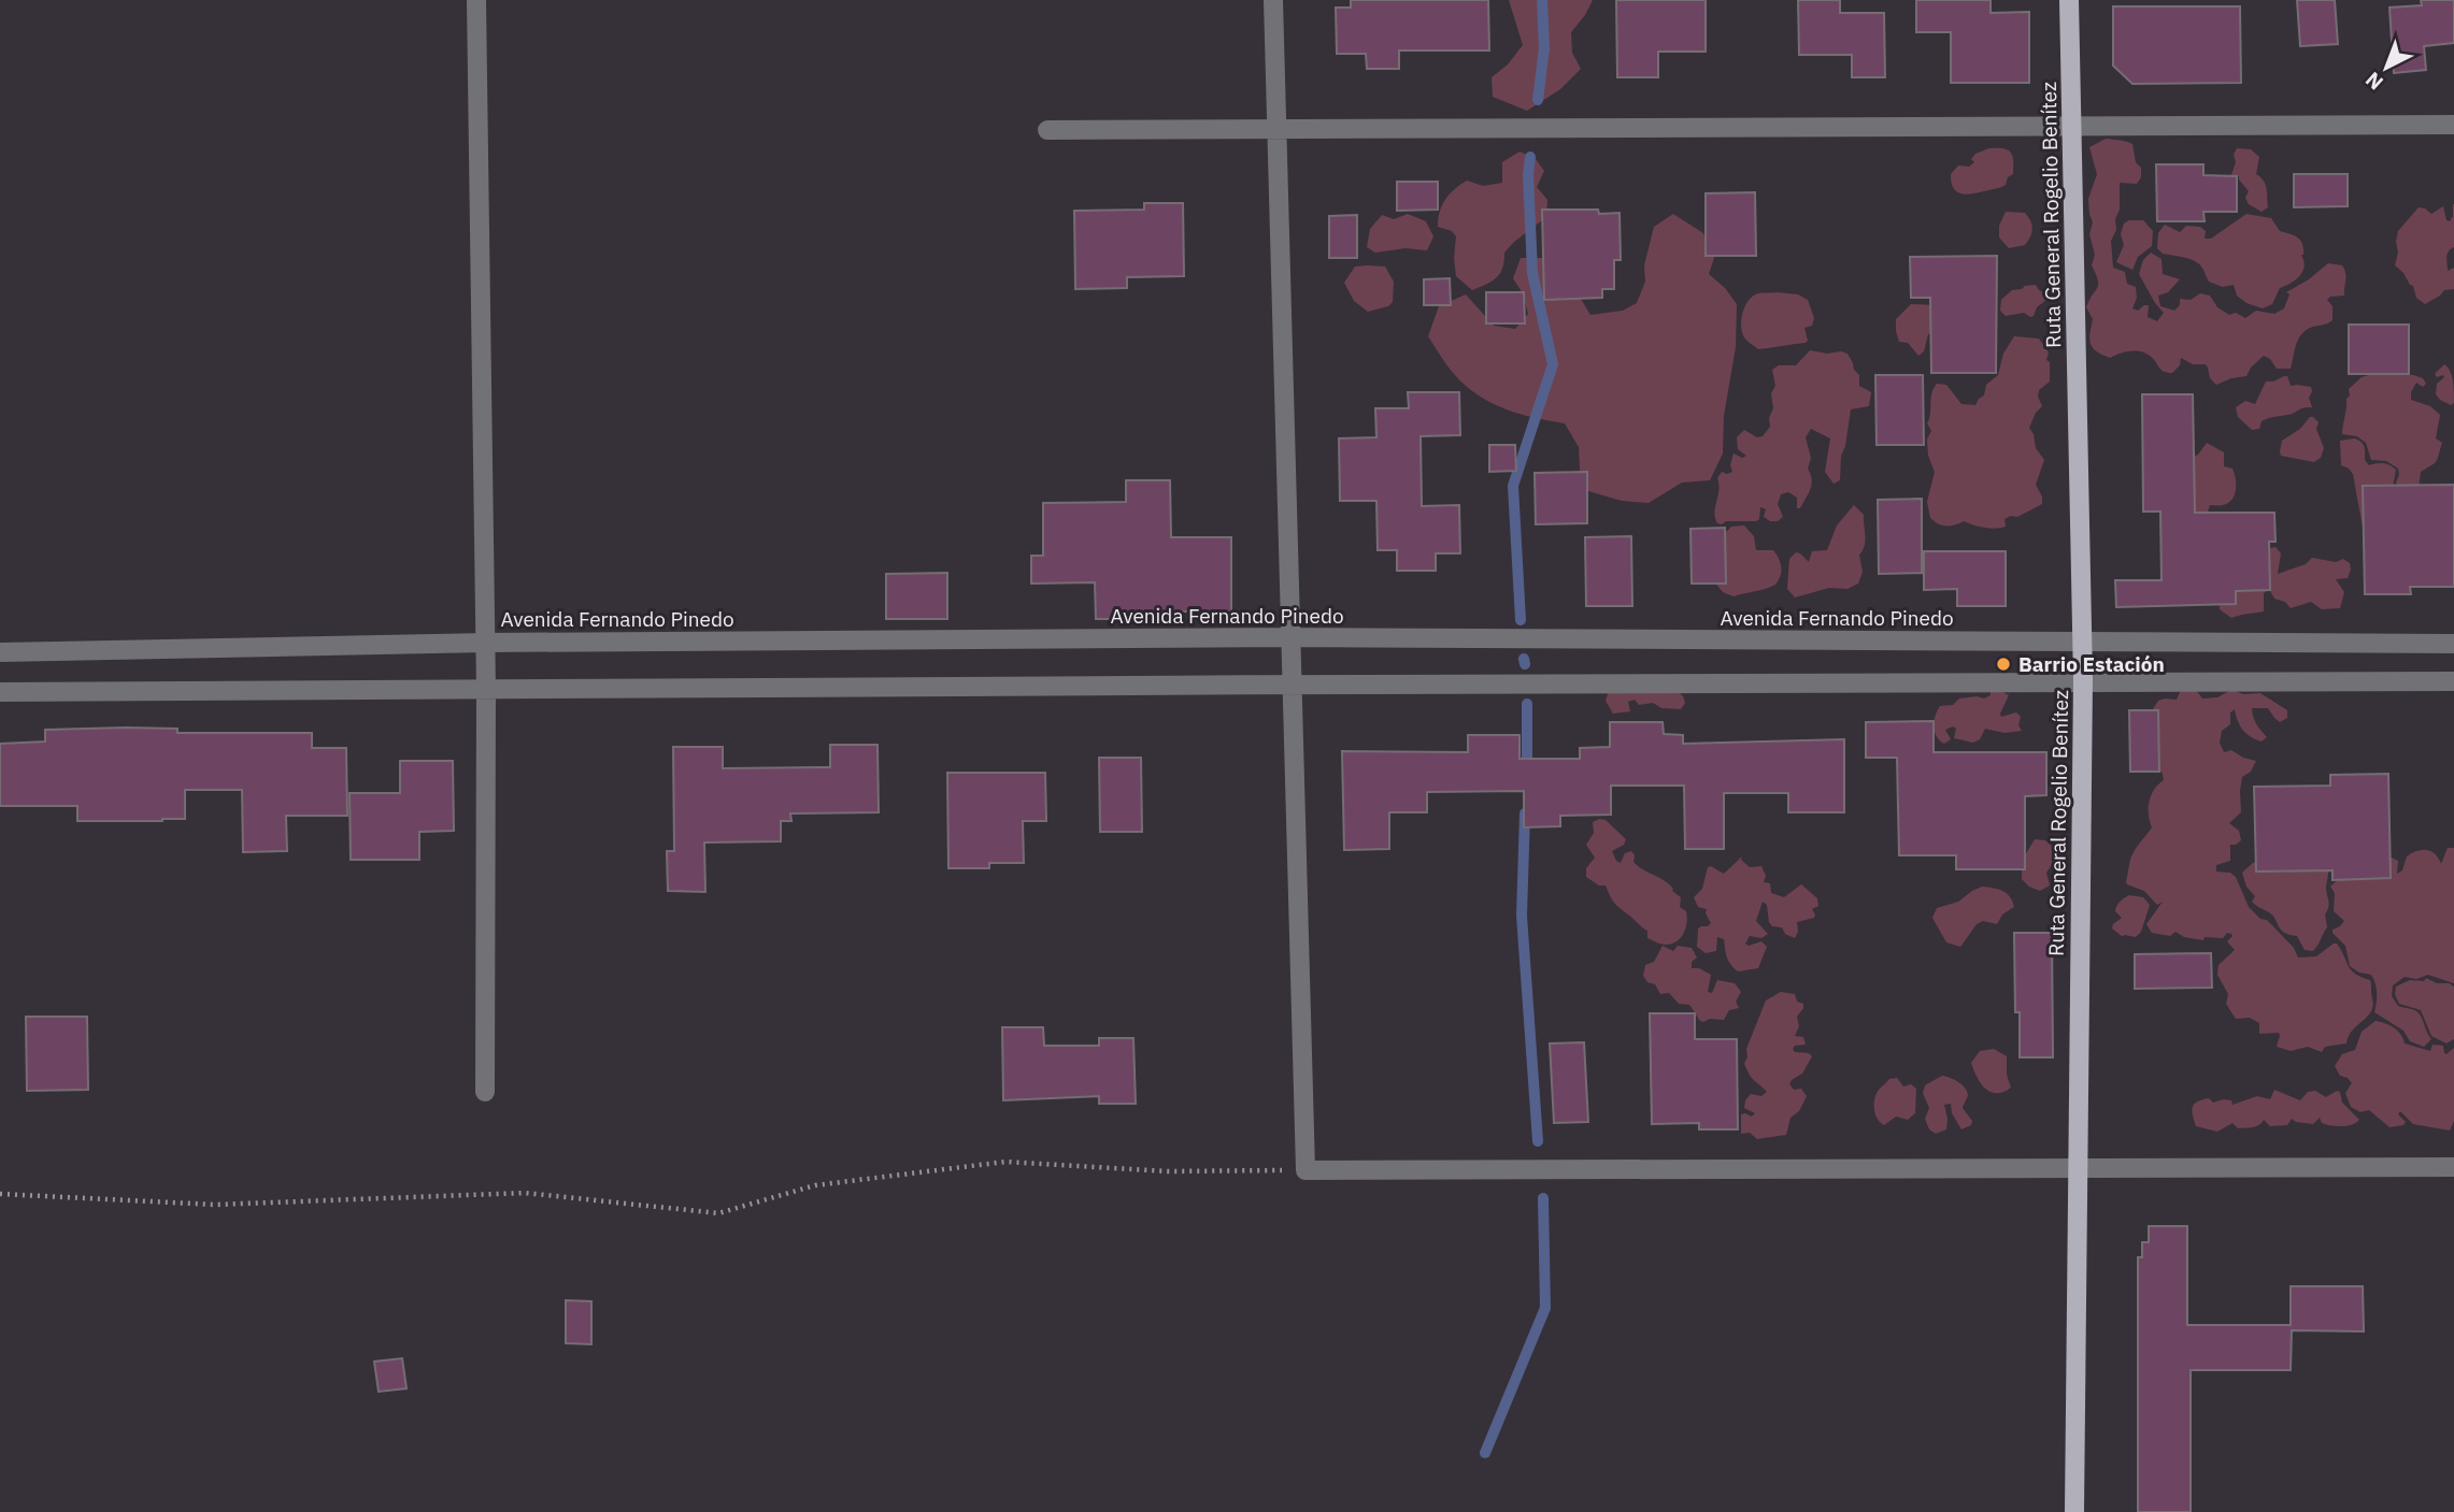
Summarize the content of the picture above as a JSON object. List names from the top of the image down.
{
  "streets": {
    "main road": ["Ruta General Rogelio Benítez"],
    "street": ["Avenida Fernando Pinedo"]
  },
  "crossings": [
    ["Ruta General Rogelio Benítez", "Avenida Fernando Pinedo"]
  ],
  "places": ["Barrio Estación"],
  "north": "bottom left"
}
